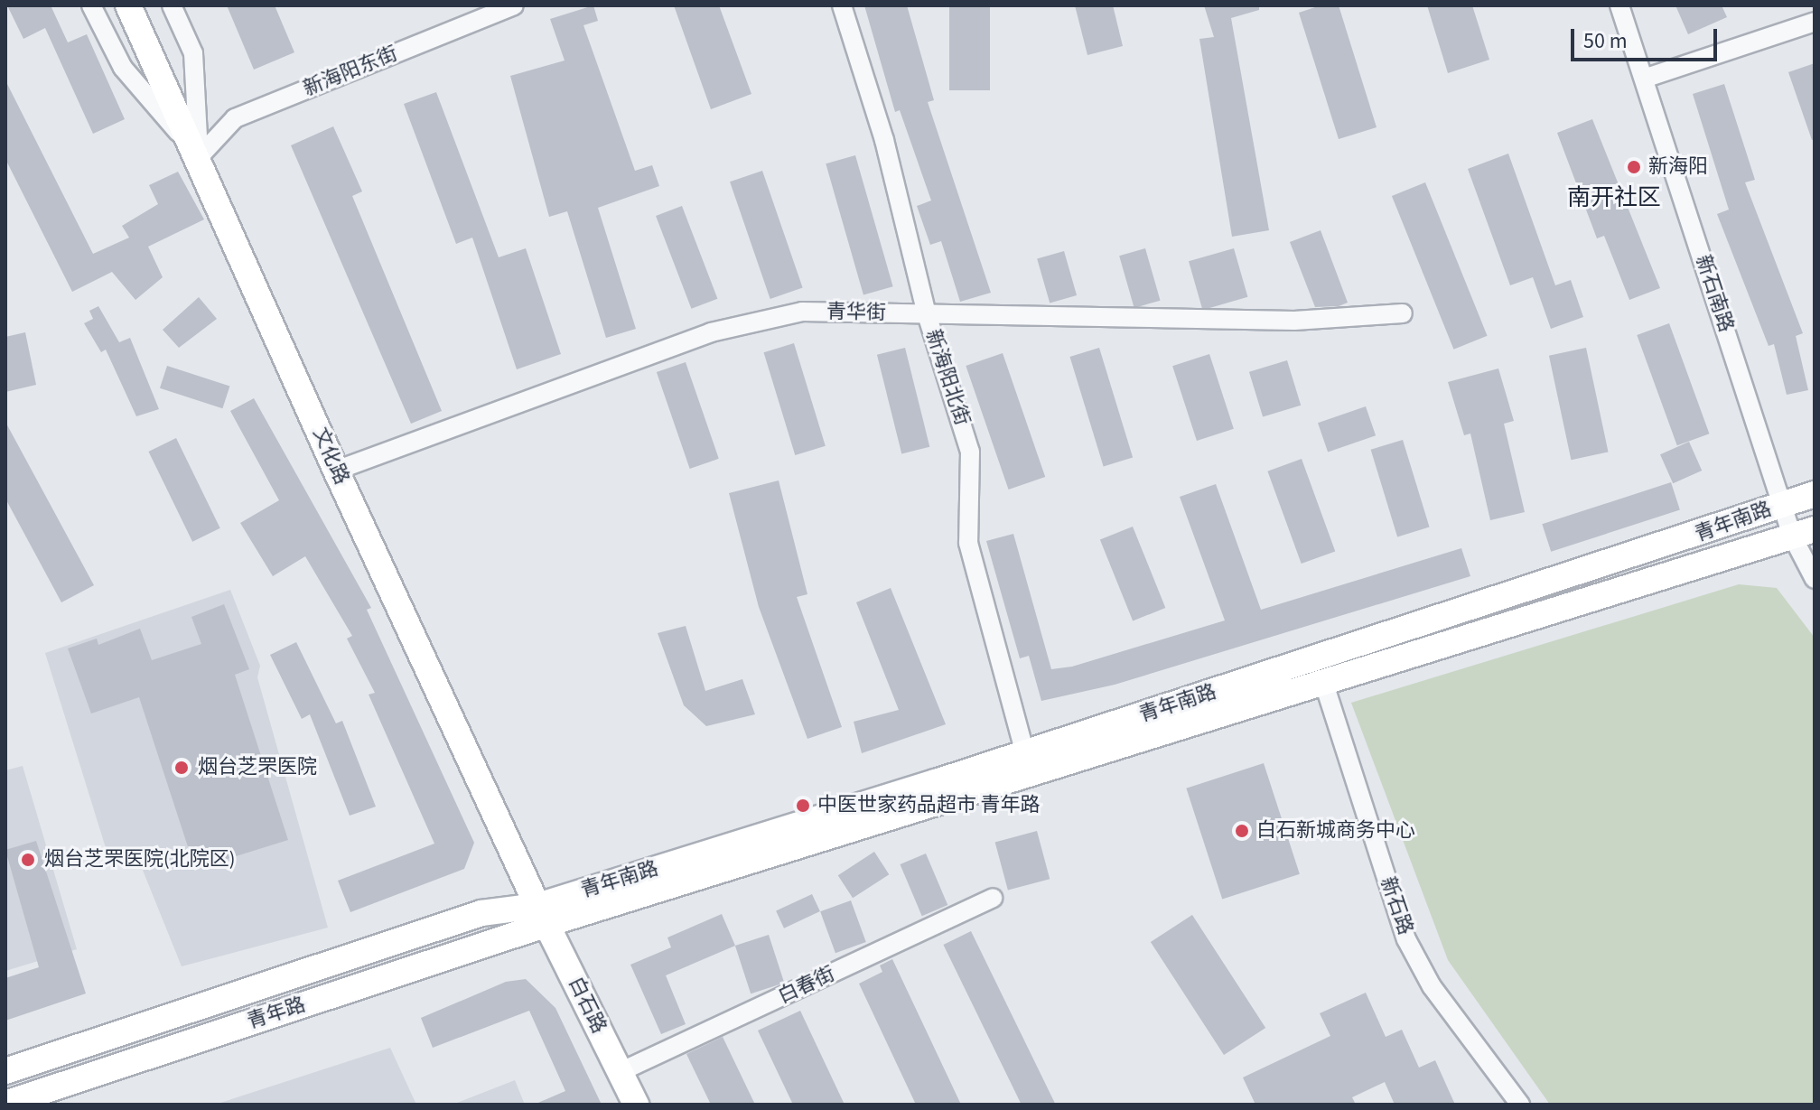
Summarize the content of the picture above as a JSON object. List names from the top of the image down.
{
  "streets": {
    "main road": [
      "文化路",
      "青年南路",
      "白石路",
      "青年路"
    ],
    "street": [
      "新海阳东街",
      "新石南路",
      "青华街",
      "新海阳北街",
      "新石路",
      "白春街"
    ]
  },
  "crossings": [
    ["新海阳东街", "文化路"],
    ["新石南路", "青年南路"],
    ["青华街", "新海阳北街"],
    ["青华街", "文化路"],
    ["新海阳北街", "青年南路"],
    ["文化路", "青年南路"],
    ["文化路", "白石路"],
    ["文化路", "青年路"],
    ["青年南路", "新石路"],
    ["青年南路", "白石路"],
    ["青年南路", "青年路"],
    ["白春街", "白石路"],
    ["白石路", "青年路"]
  ],
  "districts": ["南开社区"],
  "places": [
    "新海阳",
    "烟台芝罘医院",
    "中医世家药品超市 青年路",
    "白石新城商务中心",
    "烟台芝罘医院(北院区)"
  ],
  "scale_bar": "50 m"
}
